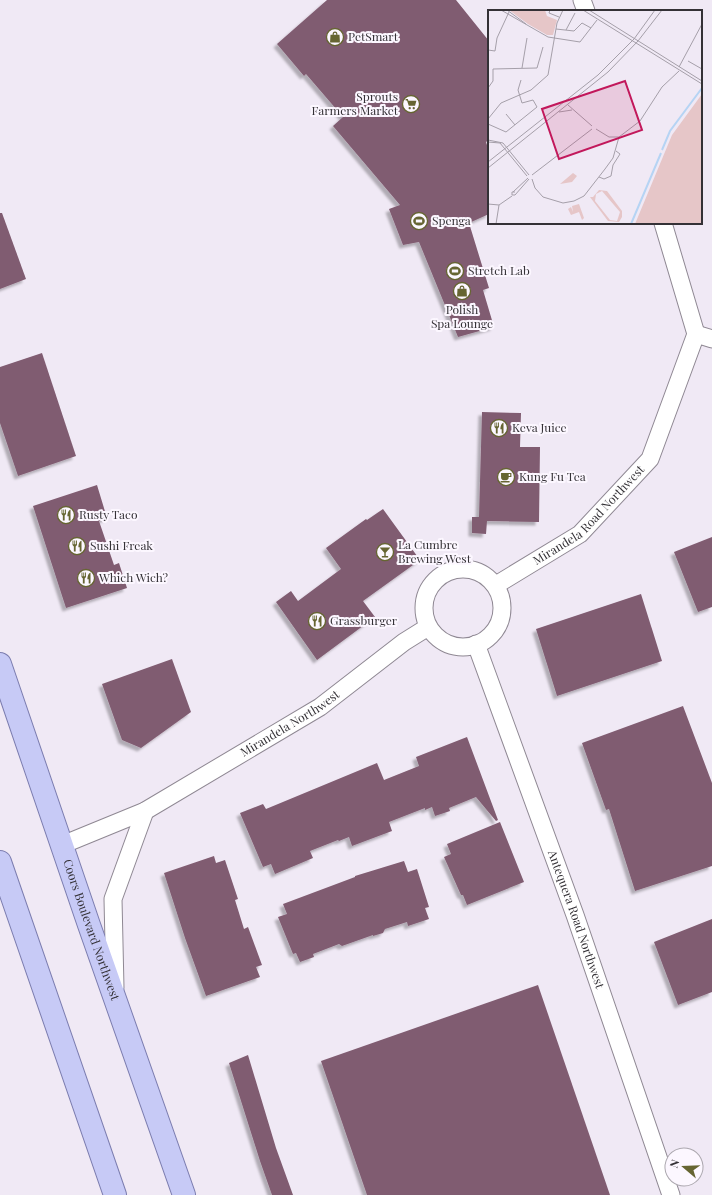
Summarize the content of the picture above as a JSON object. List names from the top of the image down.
{
  "streets": {
    "main road": ["Coors Boulevard Northwest"],
    "street": ["Mirandela Road Northwest", "Mirandela Northwest", "Antequera Road Northwest"]
  },
  "crossings": [
    ["Mirandela Road Northwest", "Mirandela Northwest"],
    ["Mirandela Road Northwest", "Antequera Road Northwest"],
    ["Mirandela Northwest", "Antequera Road Northwest"],
    ["Mirandela Northwest", "Coors Boulevard Northwest"]
  ],
  "places": {
    "shop": ["PetSmart", "Polish Spa Lounge"],
    "supermarket": ["Sprouts Farmers Market"],
    "sports": ["Spenga", "Stretch Lab"],
    "restaurant": [
      "Keva Juice",
      "Rusty Taco",
      "Sushi Freak",
      "Which Wich?",
      "Grassburger"
    ],
    "cafe": ["Kung Fu Tea"],
    "bar": ["La Cumbre Brewing West"]
  },
  "north": "left"
}
